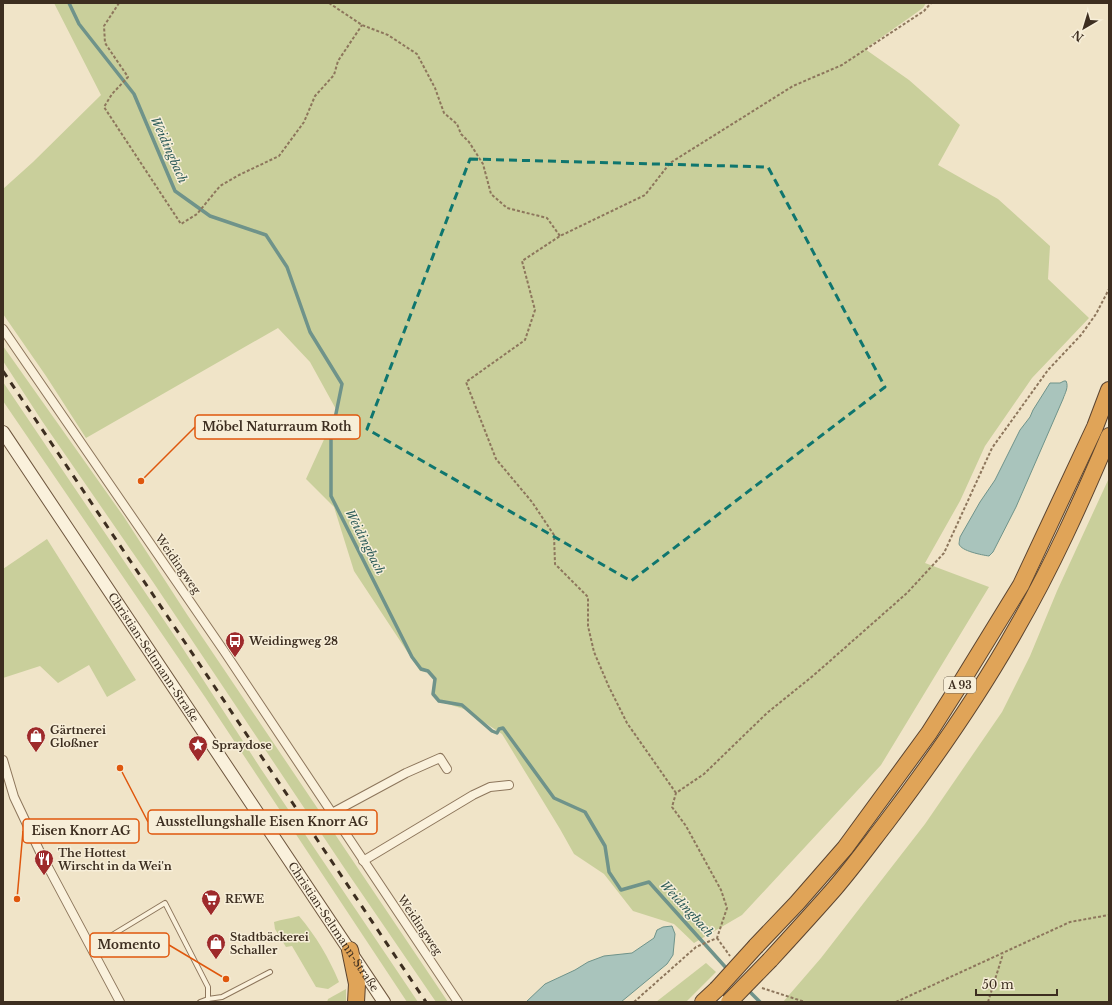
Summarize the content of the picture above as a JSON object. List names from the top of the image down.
{
  "streets": {
    "highway": ["A 93"],
    "main road": ["Christian-Seltmann-Straße"],
    "street": ["Weidingweg"]
  },
  "water": ["Weidingbach"],
  "places": {
    "other": [
      "Möbel Naturraum Roth",
      "Ausstellungshalle Eisen Knorr AG",
      "Eisen Knorr AG",
      "Momento"
    ],
    "bus stop": ["Weidingweg 28"],
    "shop": ["Gärtnerei Gloßner", "Stadtbäckerei Schaller"],
    "place": ["Spraydose"],
    "restaurant": ["The Hottest Wirscht in da Wei'n"],
    "supermarket": ["REWE"]
  },
  "scale_bar": "50 m",
  "north": "bottom left"
}
